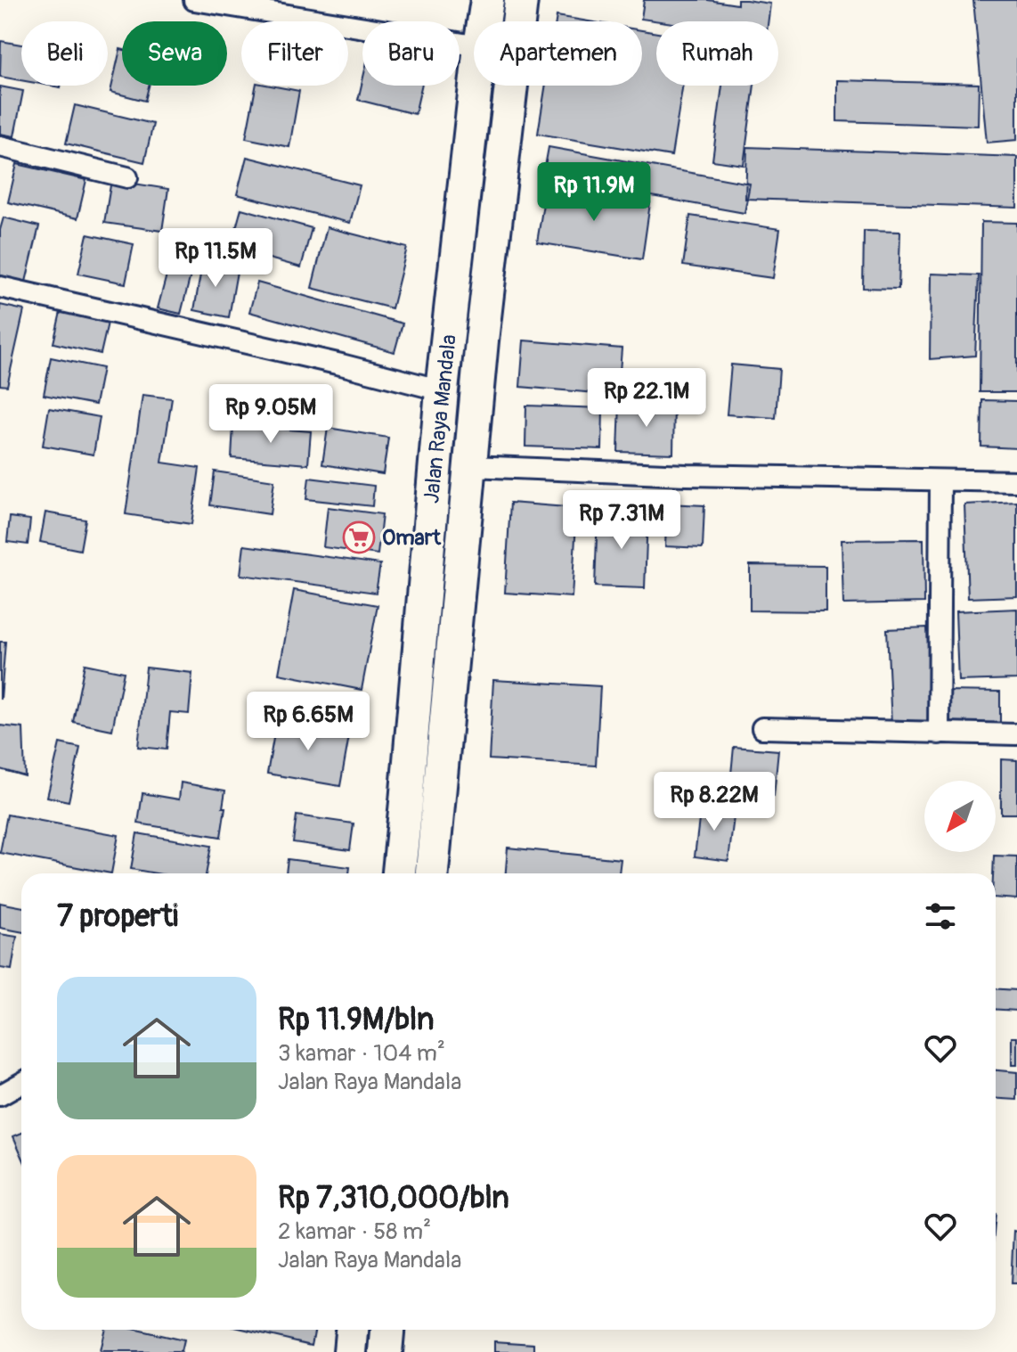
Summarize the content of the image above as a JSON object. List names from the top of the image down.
{
  "streets": {
    "highway": ["Jalan Raya Mandala"]
  },
  "places": {
    "supermarket": ["Omart"]
  },
  "north": "bottom left",
  "page": {
    "chip": [
      "Beli",
      "Sewa",
      "Filter",
      "Baru",
      "Apartemen",
      "Rumah"
    ],
    "price": [
      "Rp 11.9M",
      "Rp 11.5M",
      "Rp 22.1M",
      "Rp 9.05M",
      "Rp 7.31M",
      "Rp 6.65M",
      "Rp 8.22M"
    ],
    "heading": "7 properti",
    "list": [
      {
        "name": "Rp 11.9M/bln",
        "note": "3 kamar · 104 m² · Jalan Raya Mandala"
      },
      {
        "name": "Rp 7,310,000/bln",
        "note": "2 kamar · 58 m² · Jalan Raya Mandala"
      }
    ]
  }
}
